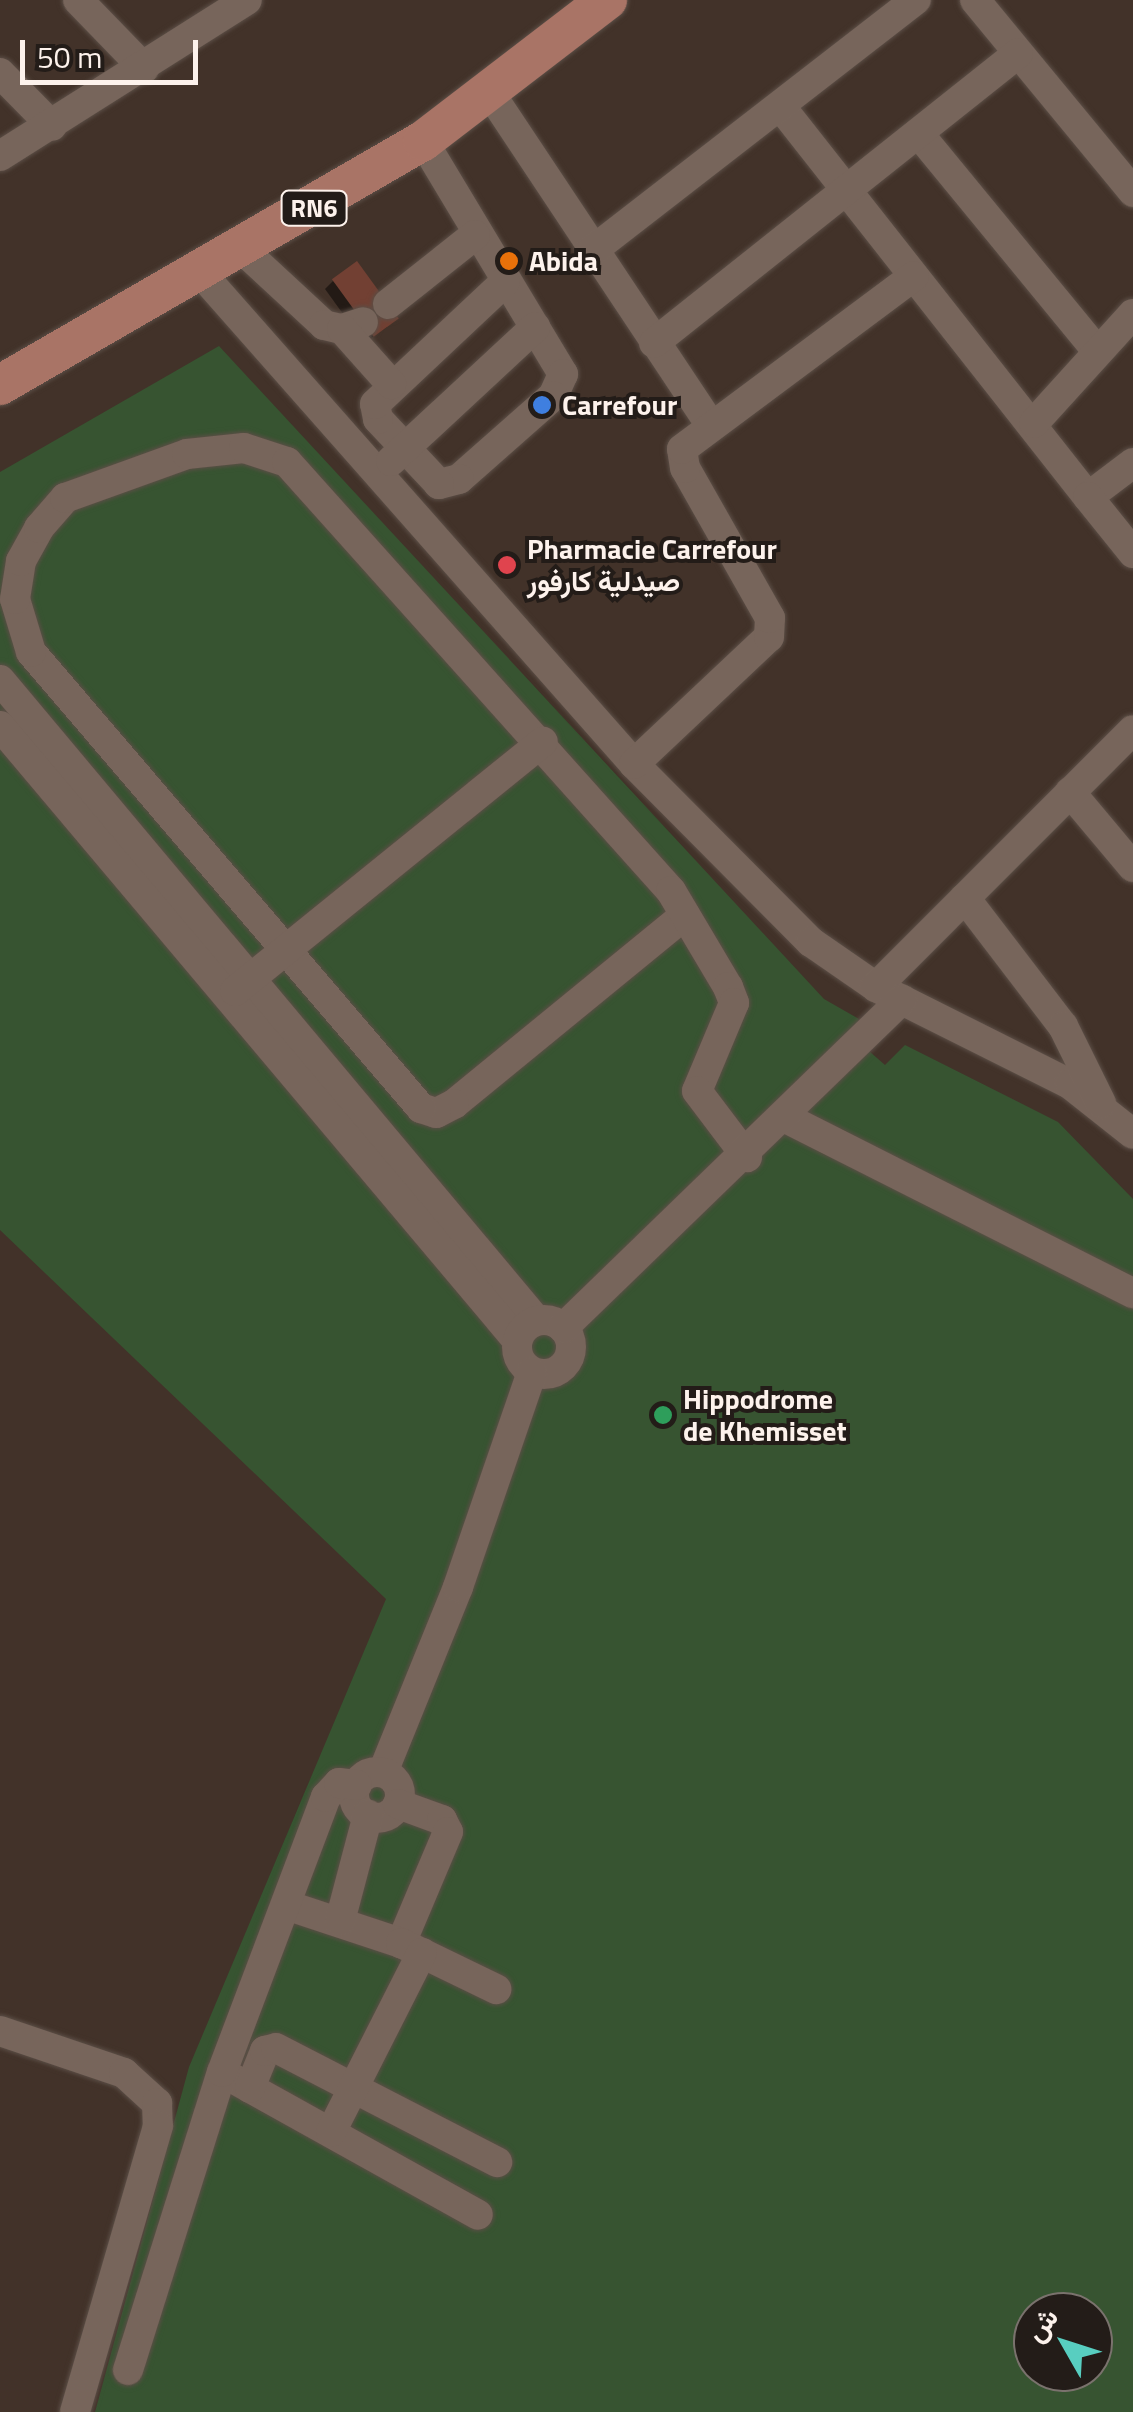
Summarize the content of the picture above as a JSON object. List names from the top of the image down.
{
  "streets": {
    "main road": ["RN6"]
  },
  "places": [
    "Abida",
    "Carrefour",
    "Pharmacie Carrefour صيدلية كارفور",
    "Hippodrome de Khemisset"
  ],
  "scale_bar": "50 m",
  "north": "top left"
}
